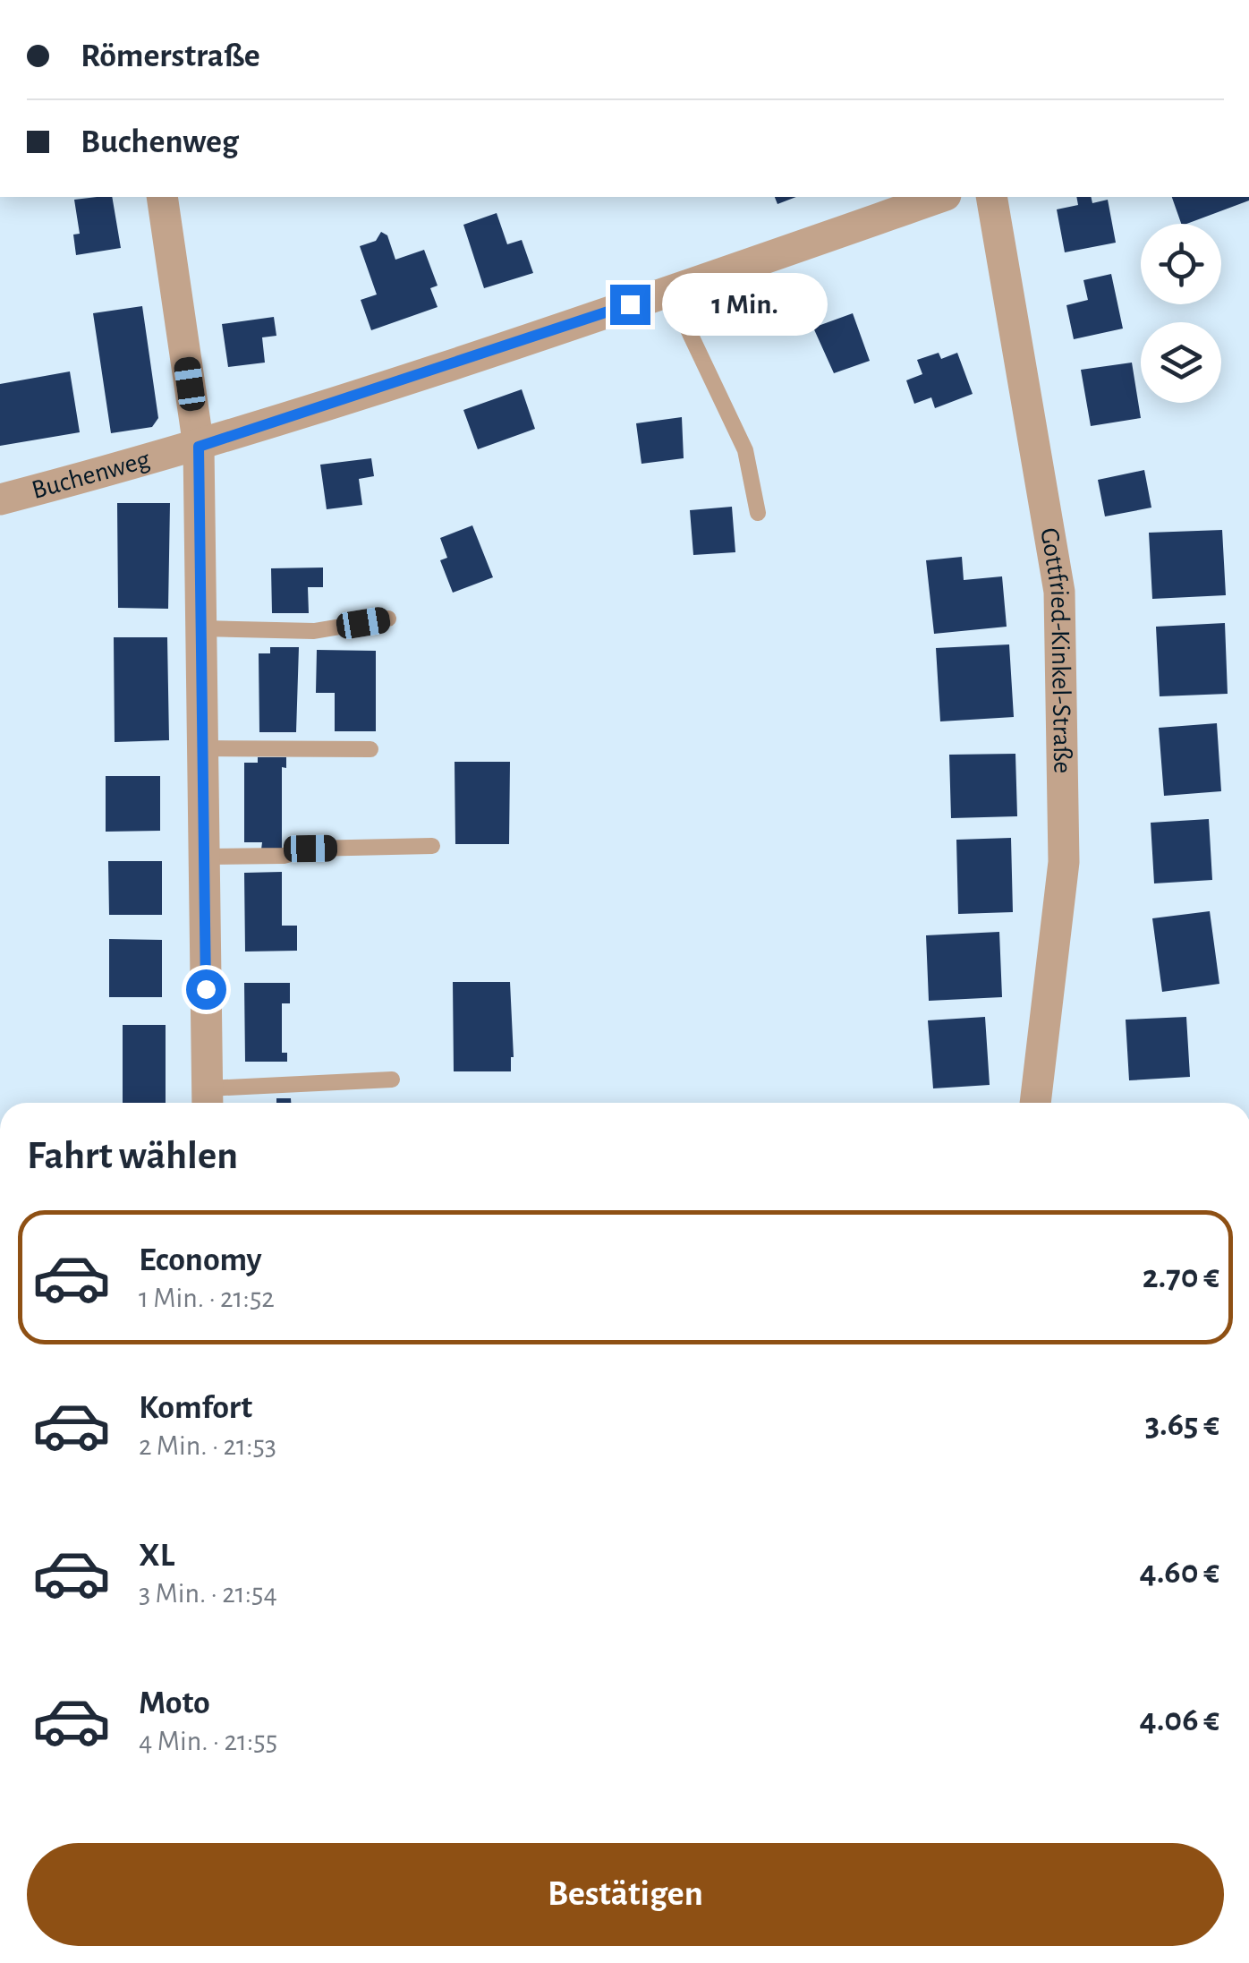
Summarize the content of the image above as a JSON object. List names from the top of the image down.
{
  "streets": {
    "street": ["Buchenweg", "Gottfried-Kinkel-Straße"]
  },
  "page": {
    "banner": ["Römerstraße", "Buchenweg"],
    "bubble": "1 Min.",
    "heading": "Fahrt wählen",
    "list": [
      {
        "name": "Economy",
        "note": "1 Min. · 21:52",
        "value": "2.70 €"
      },
      {
        "name": "Komfort",
        "note": "2 Min. · 21:53",
        "value": "3.65 €"
      },
      {
        "name": "XL",
        "note": "3 Min. · 21:54",
        "value": "4.60 €"
      },
      {
        "name": "Moto",
        "note": "4 Min. · 21:55",
        "value": "4.06 €"
      }
    ],
    "buttons": "Bestätigen"
  }
}
